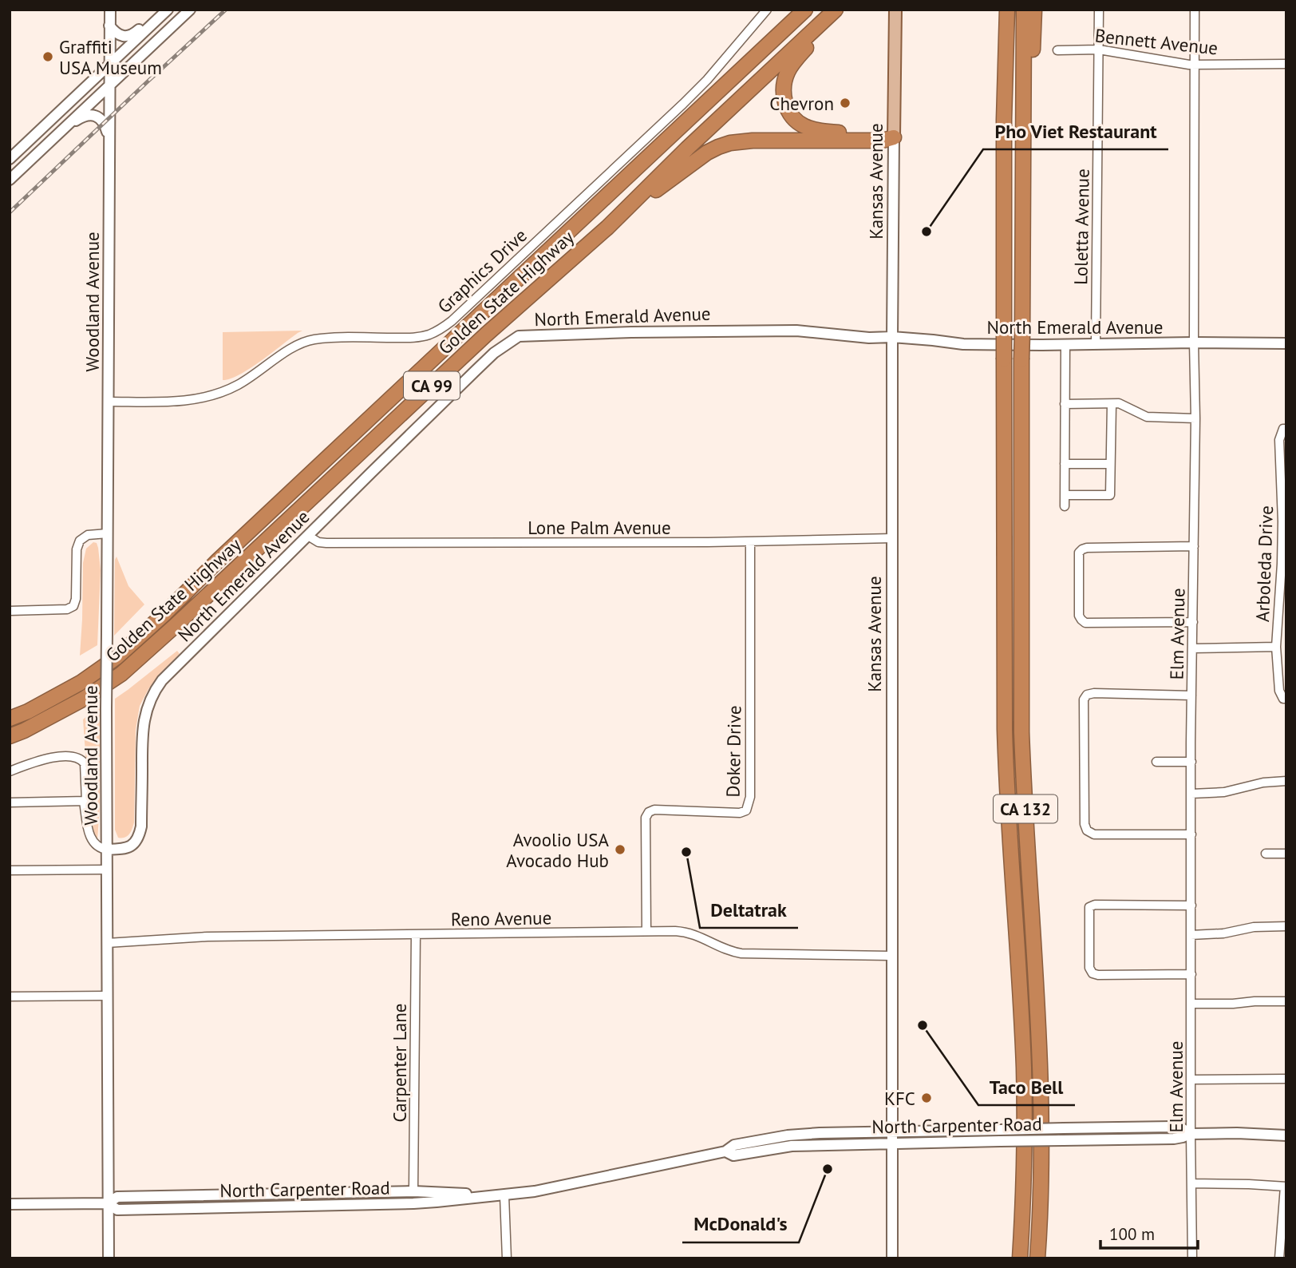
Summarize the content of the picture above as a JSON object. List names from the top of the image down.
{
  "streets": {
    "highway": ["Golden State Highway", "CA 99", "CA 132"],
    "main road": ["Kansas Avenue"],
    "street": [
      "Bennett Avenue",
      "Loletta Avenue",
      "Graphics Drive",
      "Woodland Avenue",
      "North Emerald Avenue",
      "Lone Palm Avenue",
      "Arboleda Drive",
      "Elm Avenue",
      "Doker Drive",
      "Reno Avenue",
      "Carpenter Lane",
      "North Carpenter Road"
    ]
  },
  "crossings": [
    ["Bennett Avenue", "Loletta Avenue"],
    ["Bennett Avenue", "Elm Avenue"],
    ["Kansas Avenue", "North Emerald Avenue"],
    ["Kansas Avenue", "Lone Palm Avenue"],
    ["Kansas Avenue", "Reno Avenue"],
    ["Kansas Avenue", "North Carpenter Road"],
    ["Loletta Avenue", "North Emerald Avenue"],
    ["Graphics Drive", "Woodland Avenue"],
    ["Woodland Avenue", "North Emerald Avenue"],
    ["Woodland Avenue", "Reno Avenue"],
    ["Woodland Avenue", "North Carpenter Road"],
    ["North Emerald Avenue", "Lone Palm Avenue"],
    ["North Emerald Avenue", "Elm Avenue"],
    ["Lone Palm Avenue", "Doker Drive"],
    ["Elm Avenue", "North Carpenter Road"],
    ["Doker Drive", "Reno Avenue"],
    ["Reno Avenue", "Carpenter Lane"],
    ["Carpenter Lane", "North Carpenter Road"]
  ],
  "places": [
    "Graffiti USA Museum",
    "Chevron",
    "Pho Viet Restaurant",
    "Avoolio USA Avocado Hub",
    "Deltatrak",
    "Taco Bell",
    "KFC",
    "McDonald's"
  ],
  "scale_bar": "100 m"
}
